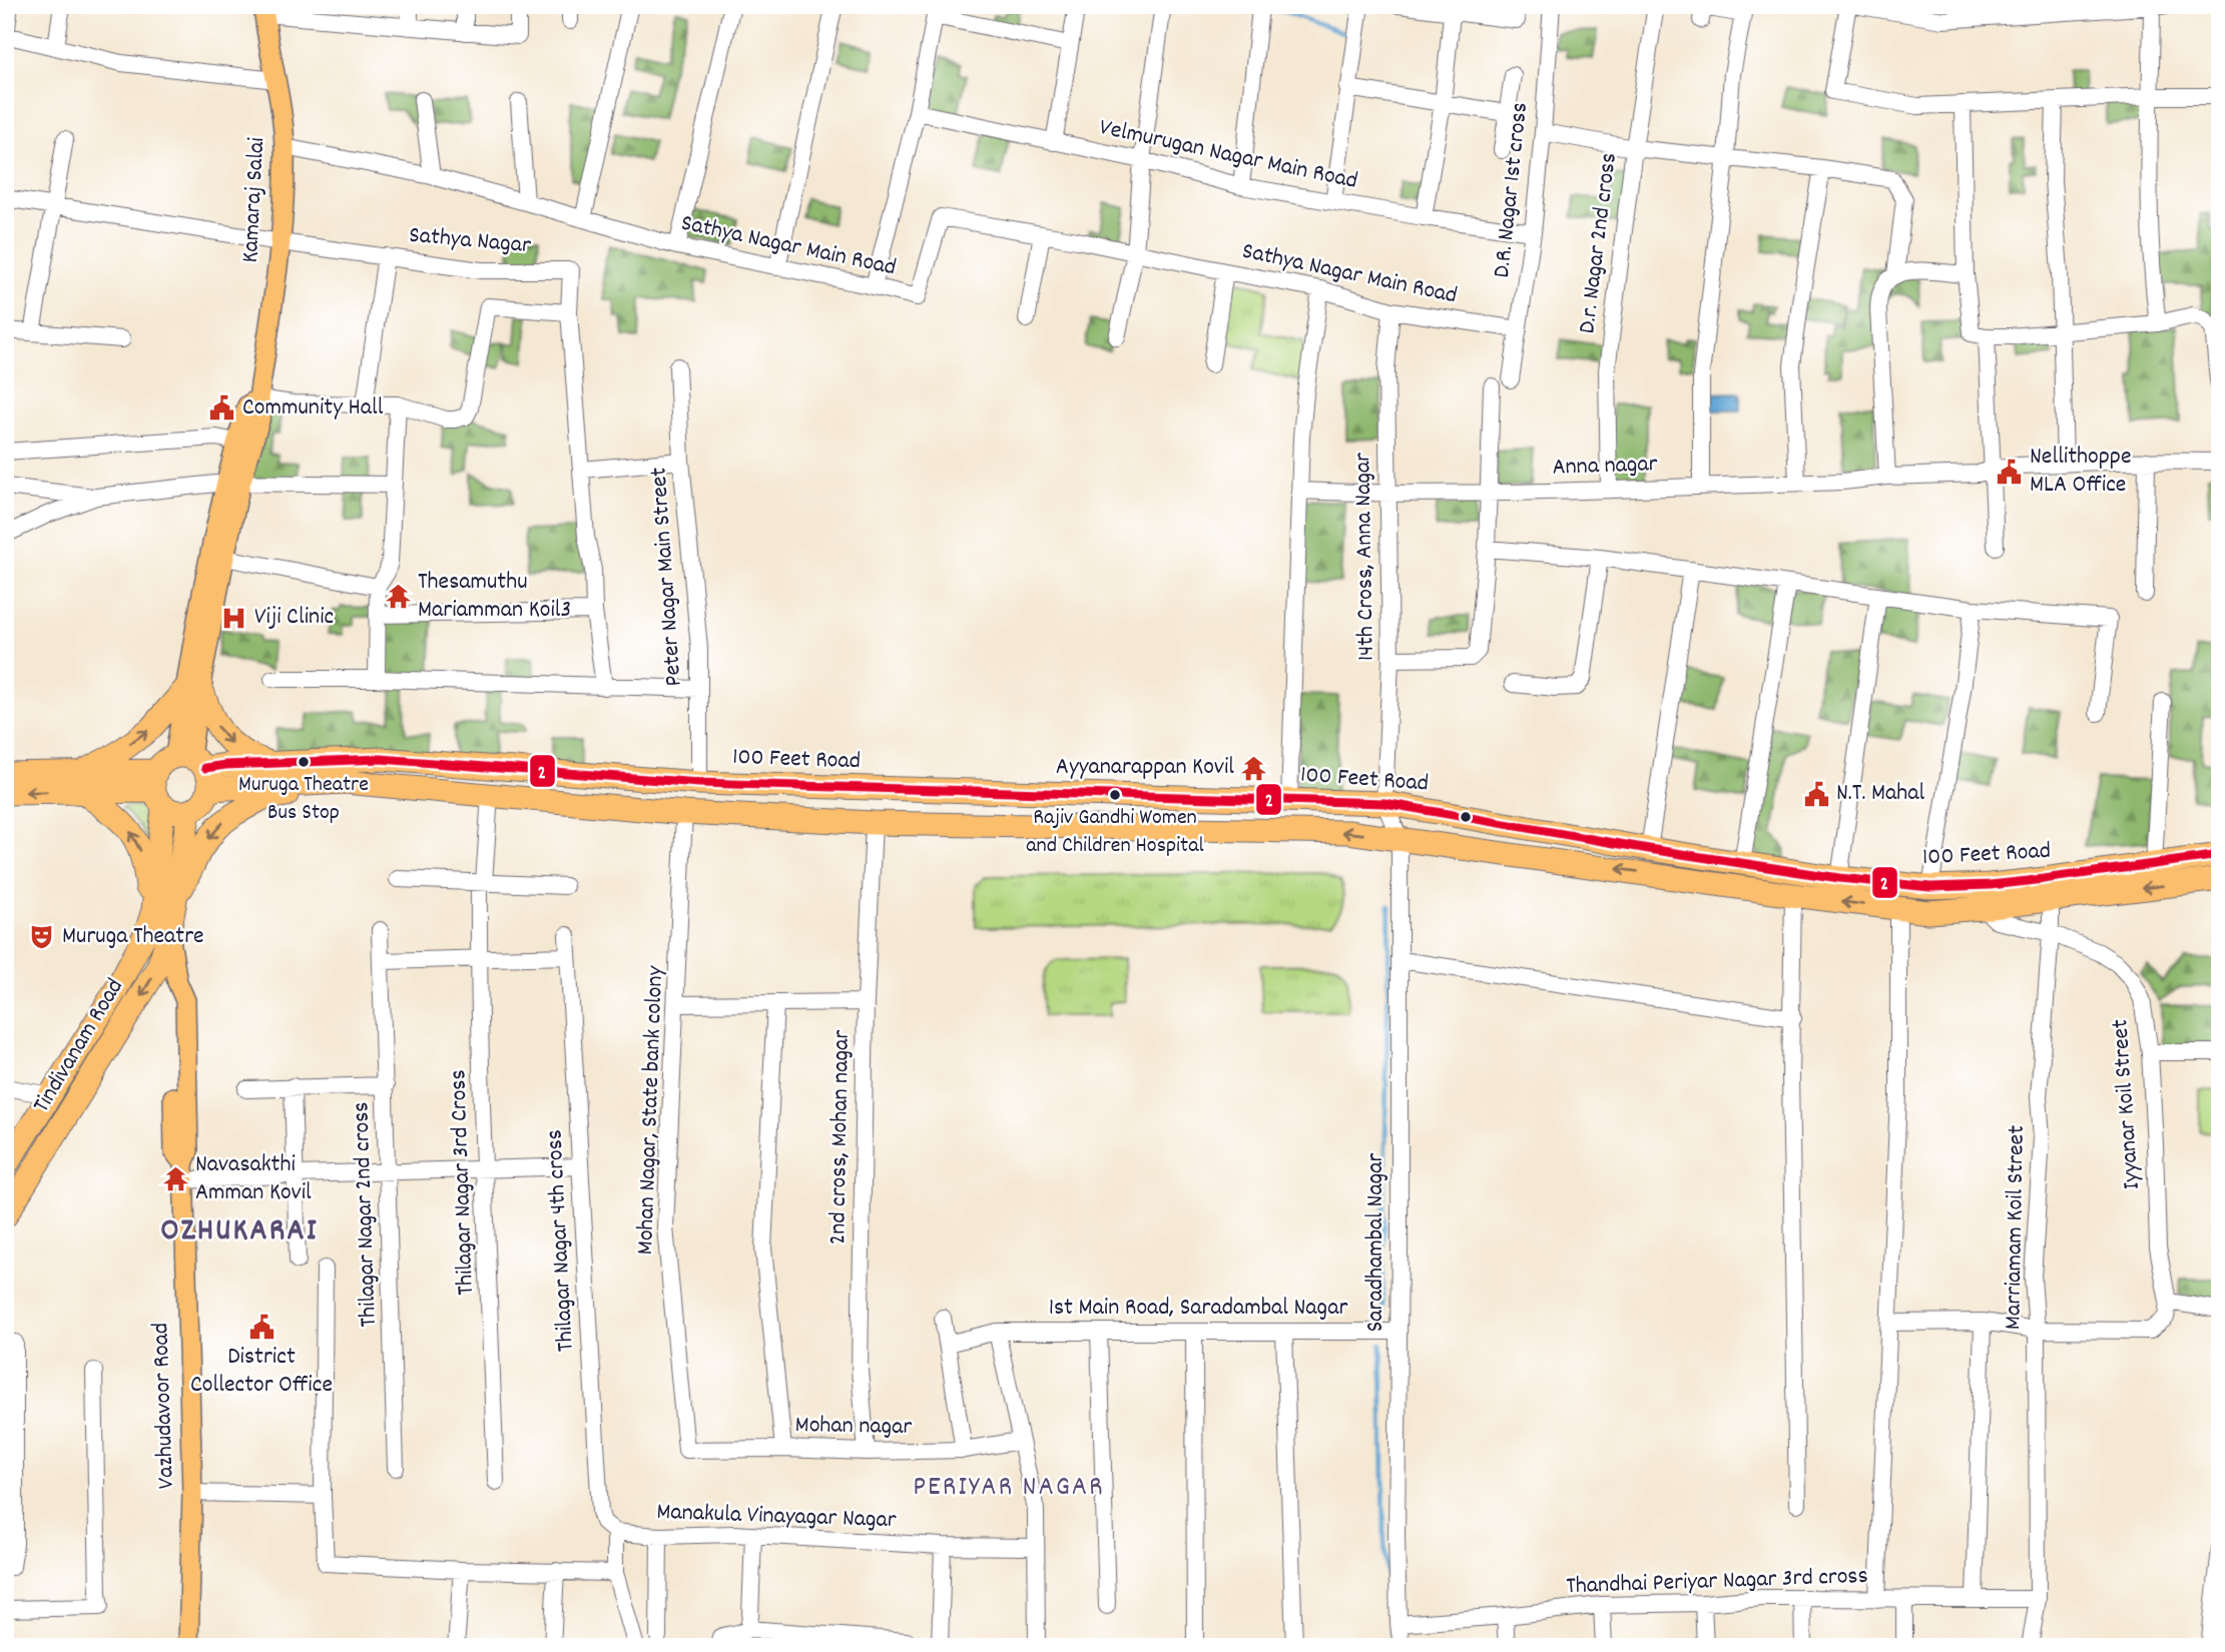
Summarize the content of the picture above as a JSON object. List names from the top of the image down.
{
  "streets": {
    "highway": ["100 Feet Road", "Tindivanam Road"],
    "main road": ["Kamaraj Salai", "Vazhudavoor Road"],
    "street": [
      "Velmurugan Nagar Main Road",
      "D.R. Nagar 1st cross",
      "Sathya Nagar",
      "D.r. Nagar 2nd cross",
      "Sathya Nagar Main Road",
      "Anna nagar",
      "14th Cross, Anna Nagar",
      "Peter Nagar Main Street",
      "Iyyanar Koil Street",
      "Mohan Nagar, State bank colony",
      "2nd cross, Mohan nagar",
      "Thilagar Nagar 3rd Cross",
      "Thilagar Nagar 2nd cross",
      "Marriamam Koil Street",
      "Thilagar Nagar 4th cross",
      "Saradhambal Nagar",
      "1st Main Road, Saradambal Nagar",
      "Mohan nagar",
      "Manakula Vinayagar Nagar",
      "Thandhai Periyar Nagar 3rd cross"
    ]
  },
  "crossings": [
    ["Velmurugan Nagar Main Road", "D.R. Nagar 1st cross"],
    ["D.R. Nagar 1st cross", "Sathya Nagar Main Road"],
    ["Kamaraj Salai", "Sathya Nagar"],
    ["Kamaraj Salai", "Sathya Nagar Main Road"],
    ["Kamaraj Salai", "100 Feet Road"],
    ["D.r. Nagar 2nd cross", "Anna nagar"],
    ["Sathya Nagar Main Road", "14th Cross, Anna Nagar"],
    ["Anna nagar", "14th Cross, Anna Nagar"],
    ["14th Cross, Anna Nagar", "100 Feet Road"],
    ["Peter Nagar Main Street", "100 Feet Road"],
    ["100 Feet Road", "Iyyanar Koil Street"],
    ["100 Feet Road", "Mohan Nagar, State bank colony"],
    ["100 Feet Road", "2nd cross, Mohan nagar"],
    ["100 Feet Road", "Thilagar Nagar 3rd Cross"],
    ["100 Feet Road", "Marriamam Koil Street"],
    ["100 Feet Road", "Saradhambal Nagar"],
    ["Tindivanam Road", "Vazhudavoor Road"],
    ["Iyyanar Koil Street", "Marriamam Koil Street"],
    ["Mohan Nagar, State bank colony", "Mohan nagar"],
    ["2nd cross, Mohan nagar", "Mohan nagar"],
    ["Marriamam Koil Street", "Thandhai Periyar Nagar 3rd cross"],
    ["Thilagar Nagar 4th cross", "Manakula Vinayagar Nagar"],
    ["Saradhambal Nagar", "1st Main Road, Saradambal Nagar"],
    ["Saradhambal Nagar", "Thandhai Periyar Nagar 3rd cross"]
  ],
  "districts": ["OZHUKARAI", "PERIYAR NAGAR"],
  "places": {
    "public building": [
      "Community Hall",
      "Nellithoppe MLA Office",
      "N.T. Mahal",
      "District Collector Office"
    ],
    "temple": ["Thesamuthu Mariamman Koil3", "Ayyanarappan Kovil", "Navasakthi Amman Kovil"],
    "hospital": ["Viji Clinic"],
    "other": ["Muruga Theatre Bus Stop", "Rajiv Gandhi Women and Children Hospital"],
    "theatre": ["Muruga Theatre"]
  },
  "lines": ["transit line 2"]
}
